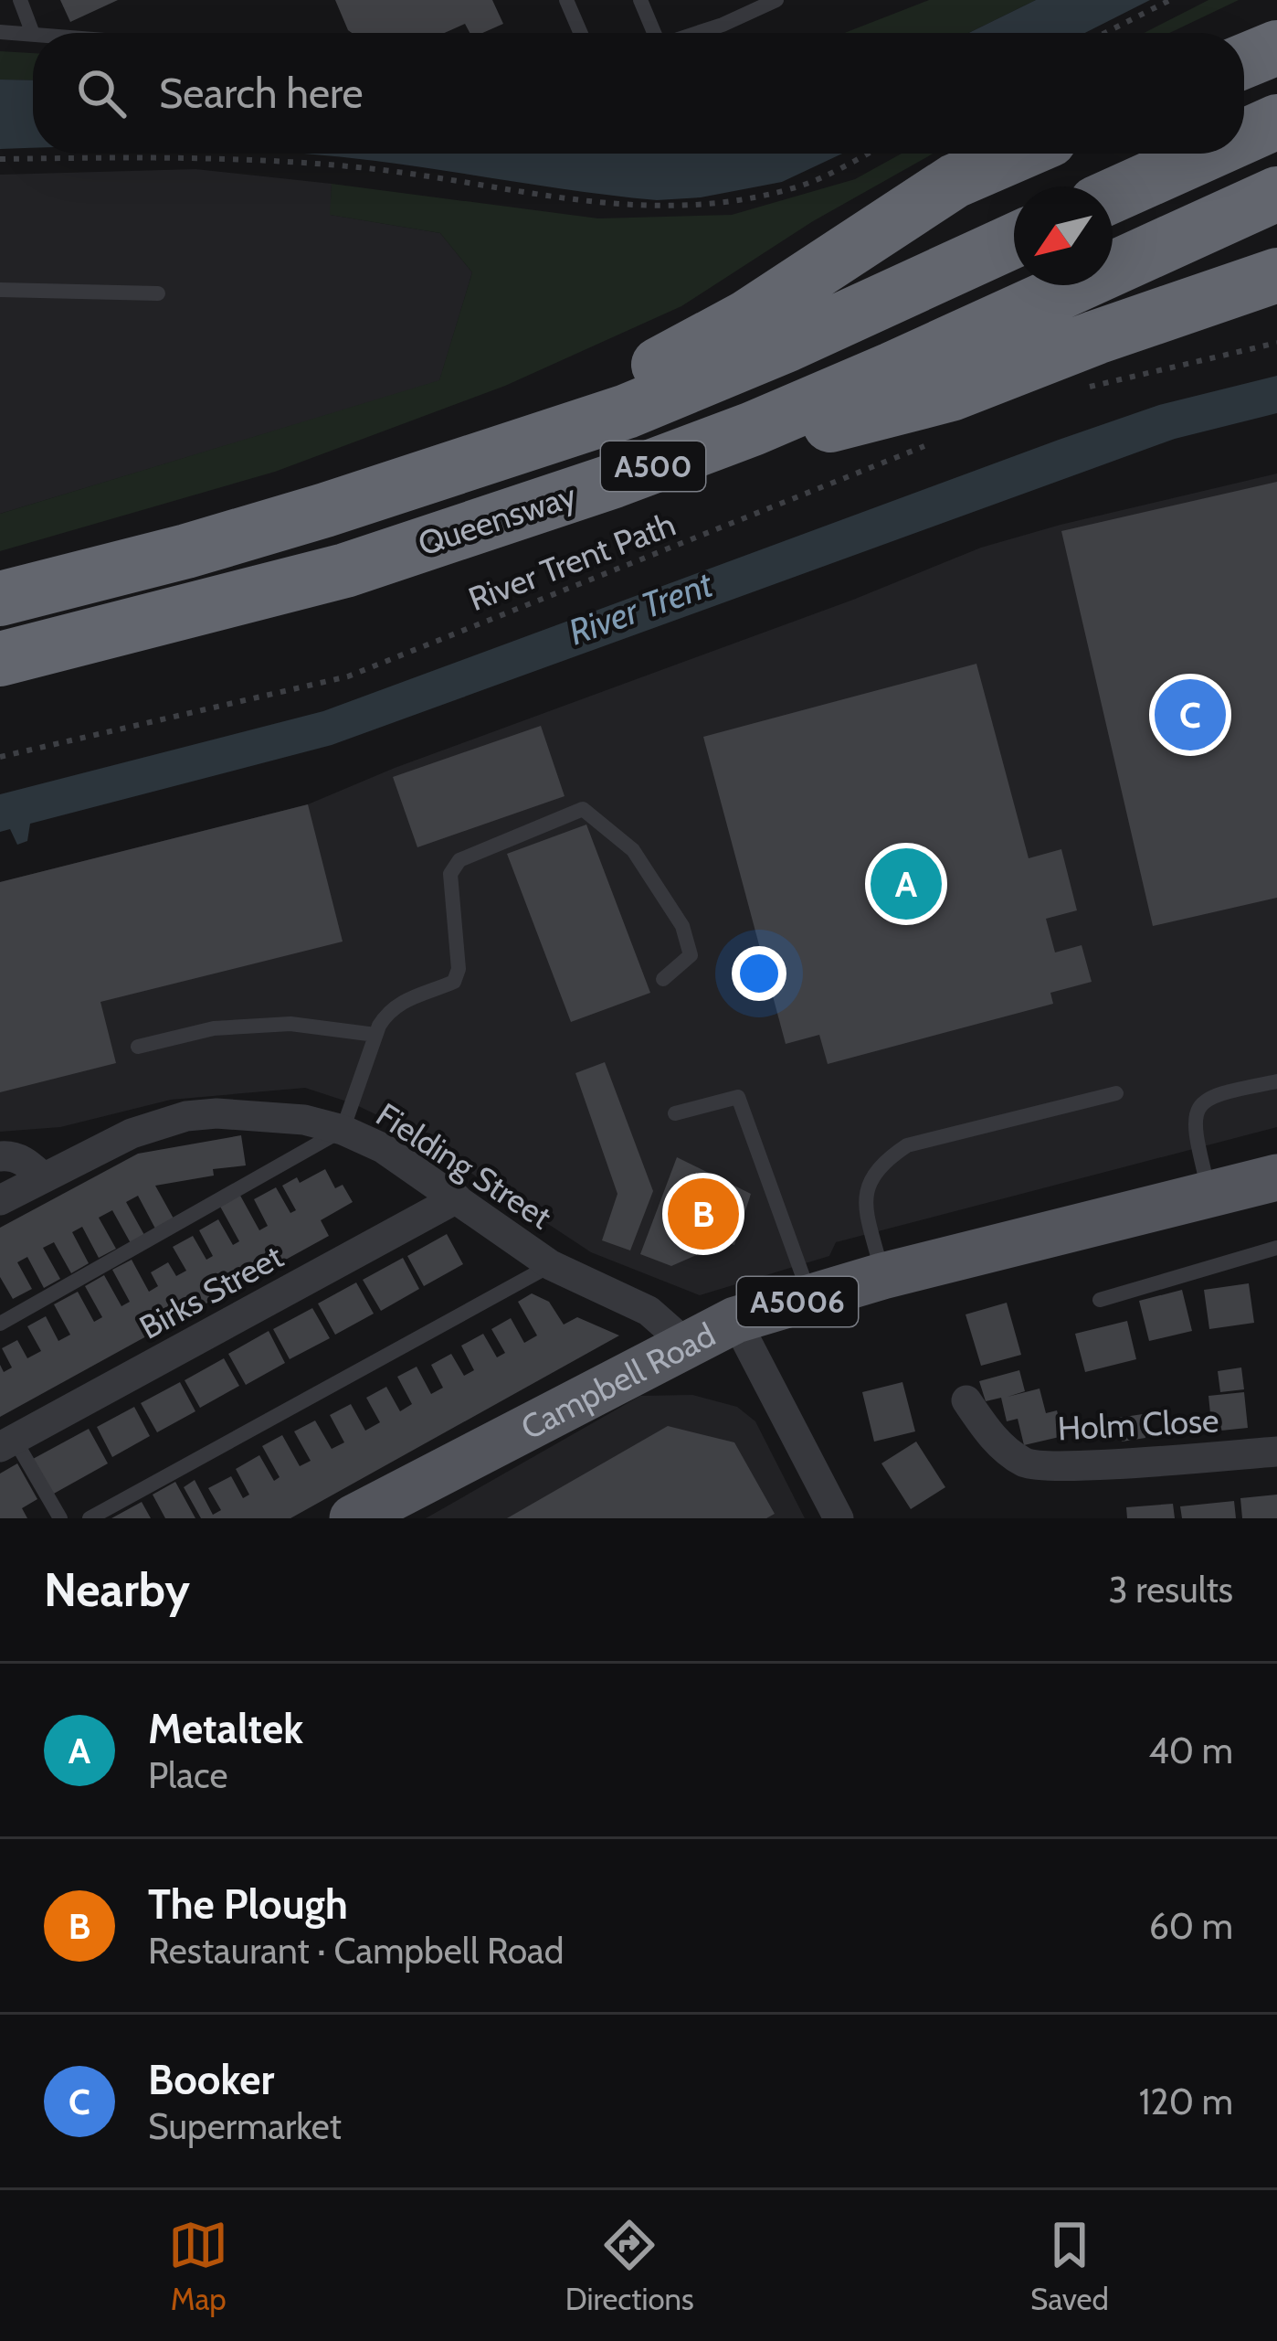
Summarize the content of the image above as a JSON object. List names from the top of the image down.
{
  "streets": {
    "highway": ["A500", "Queensway"],
    "main road": ["A5006", "Campbell Road"],
    "street": ["Fielding Street", "Birks Street", "Holm Close"],
    "path": ["River Trent Path"]
  },
  "crossings": [
    ["Fielding Street", "Birks Street"],
    ["Fielding Street", "Campbell Road"]
  ],
  "water": ["River Trent"],
  "north": "bottom left",
  "page": {
    "search": "Search here",
    "pins": ["C", "A", "B"],
    "heading": ["Nearby", "3 results"],
    "list": [
      {
        "mark": "A",
        "name": "Metaltek",
        "note": "Place",
        "value": "40 m"
      },
      {
        "mark": "B",
        "name": "The Plough",
        "note": "Restaurant · Campbell Road",
        "value": "60 m"
      },
      {
        "mark": "C",
        "name": "Booker",
        "note": "Supermarket",
        "value": "120 m"
      }
    ],
    "nav": ["Map", "Directions", "Saved"]
  }
}
